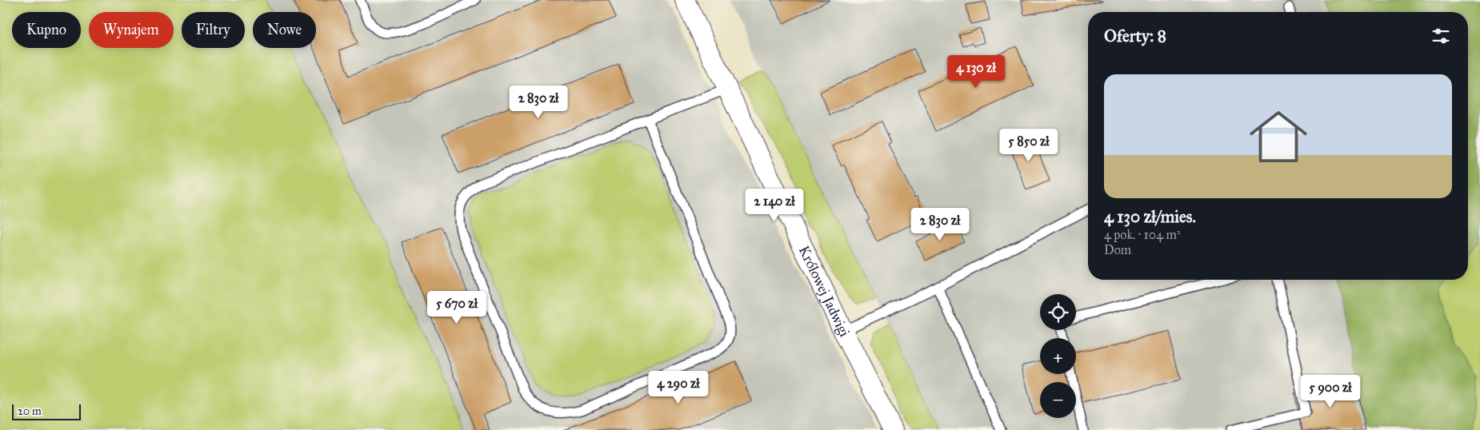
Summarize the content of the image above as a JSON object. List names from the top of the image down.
{
  "streets": {
    "street": ["Królowej Jadwigi"]
  },
  "scale_bar": "20 m",
  "page": {
    "chip": [
      "Kupno",
      "Wynajem",
      "Filtry",
      "Nowe"
    ],
    "heading": "Oferty: 8",
    "price": [
      "4 130 zł",
      "2 830 zł",
      "5 850 zł",
      "2 140 zł",
      "2 830 zł",
      "5 670 zł",
      "4 290 zł",
      "5 900 zł"
    ],
    "list": [
      {
        "name": "4 130 zł/mies.",
        "note": "4 pok. · 104 m² · Dom"
      }
    ],
    "map_buttons": ["+", "−"],
    "scale": "20 m"
  }
}
